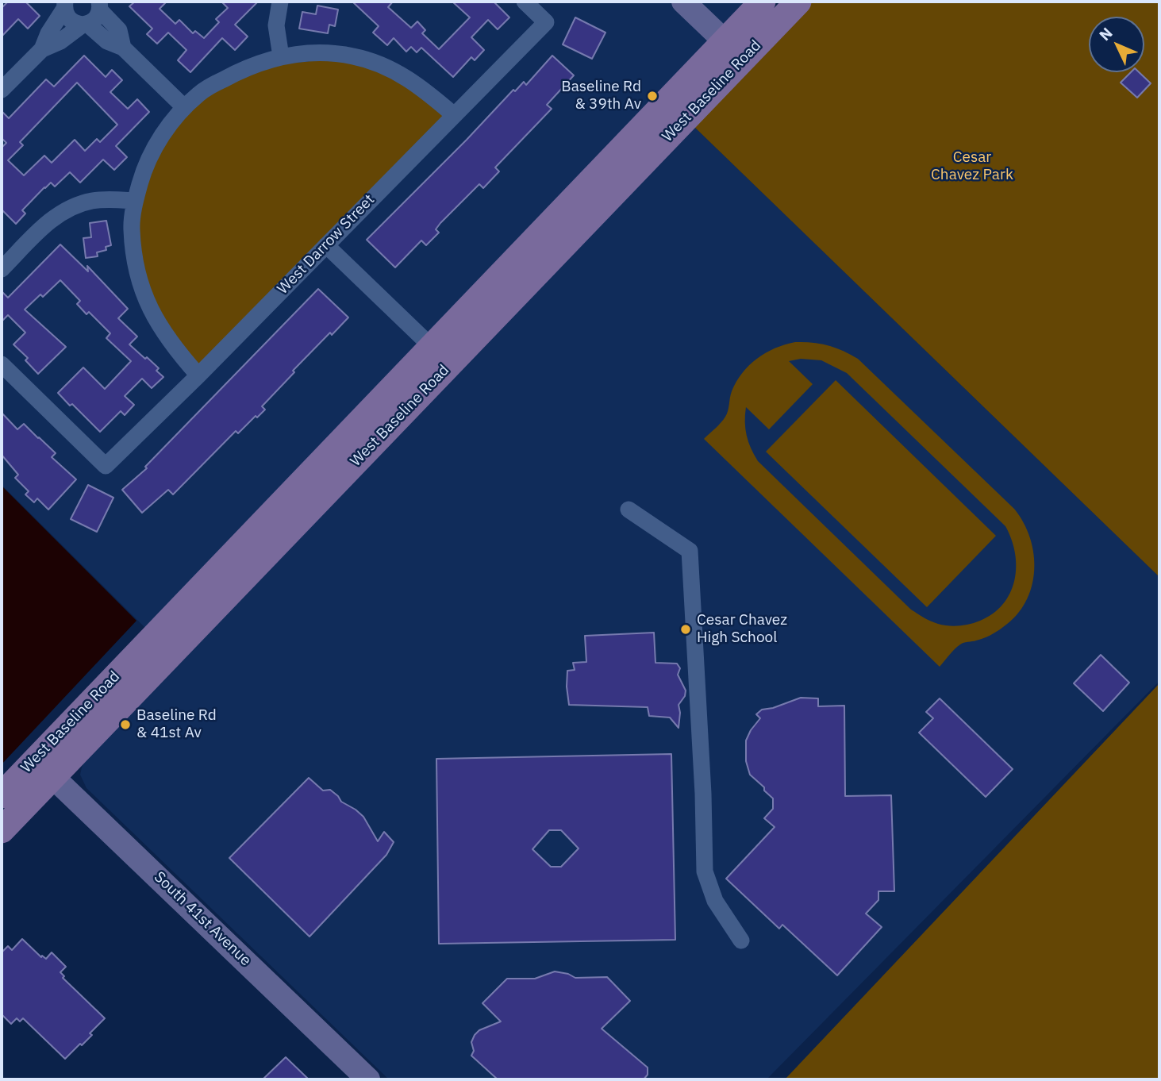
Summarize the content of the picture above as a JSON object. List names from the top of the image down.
{
  "streets": {
    "main road": ["West Baseline Road"],
    "street": ["West Darrow Street", "South 41st Avenue"]
  },
  "crossings": [
    ["West Baseline Road", "South 41st Avenue"]
  ],
  "parks": ["Cesar Chavez Park"],
  "places": ["Baseline Rd & 39th Av", "Cesar Chavez High School", "Baseline Rd & 41st Av"],
  "north": "top left"
}
